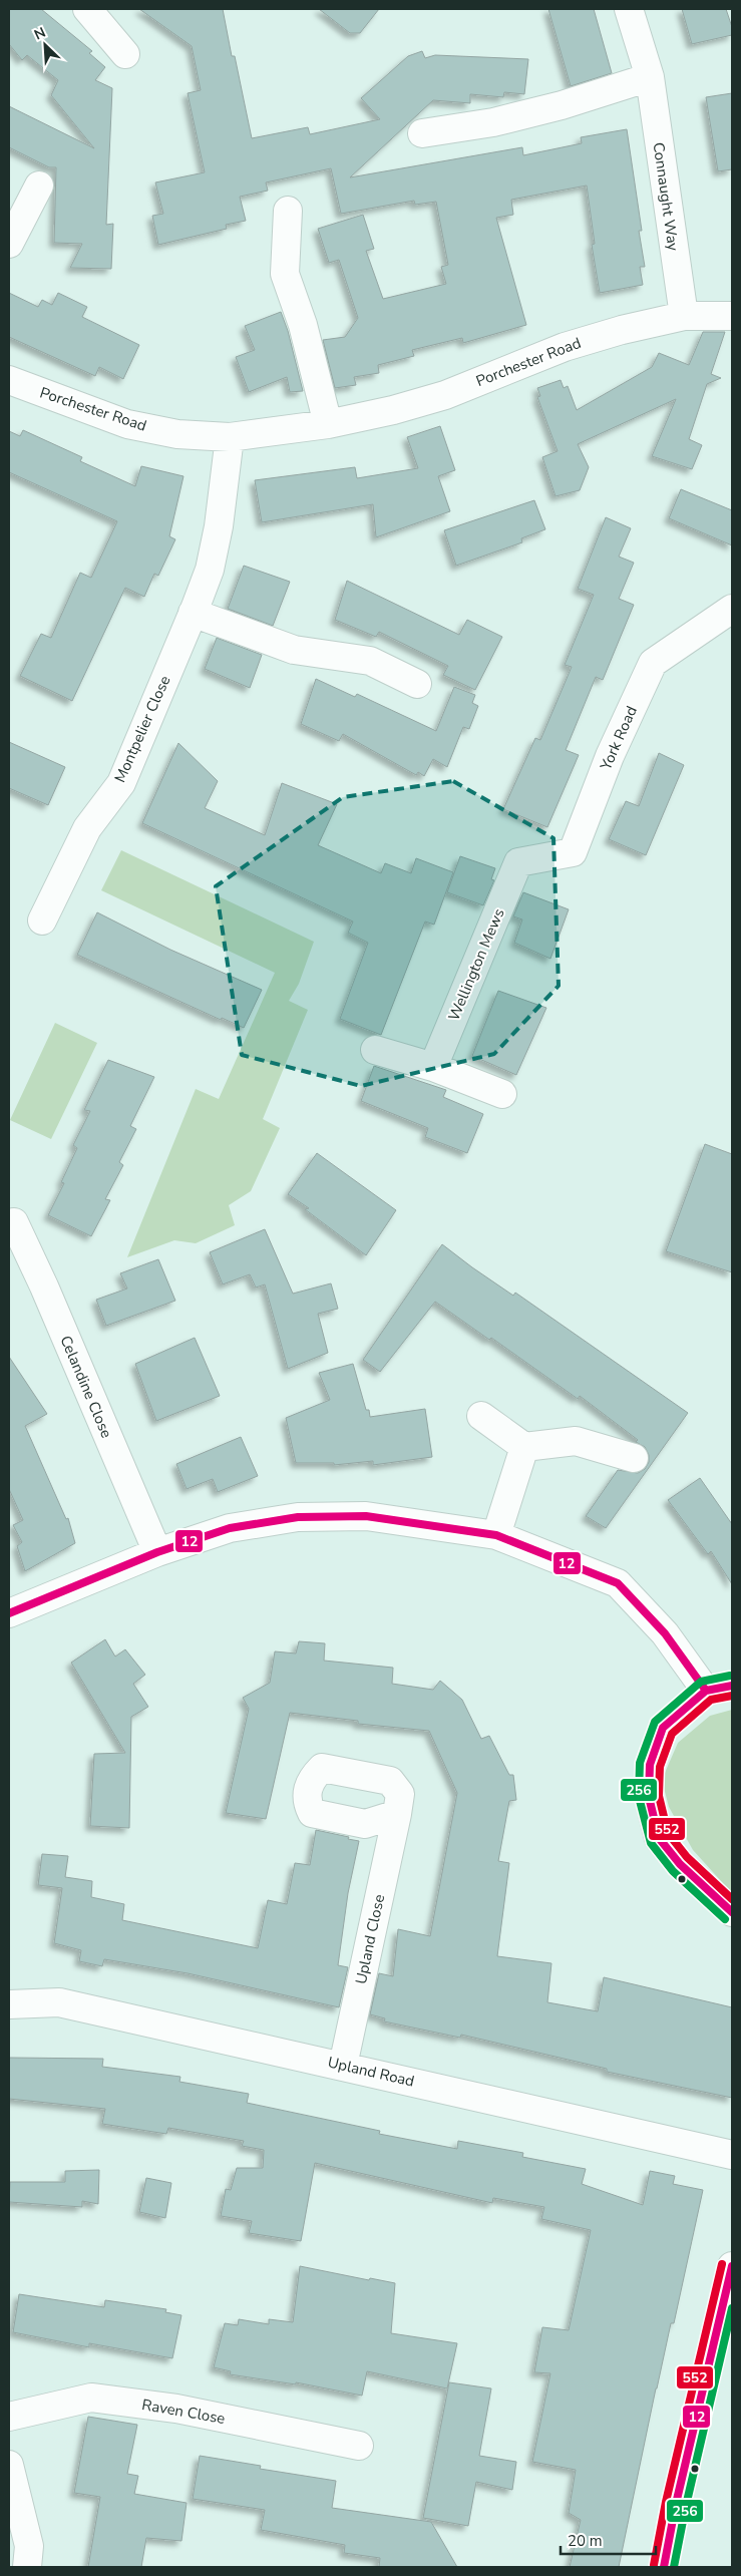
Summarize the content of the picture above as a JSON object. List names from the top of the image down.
{
  "streets": {
    "street": [
      "Connaught Way",
      "Porchester Road",
      "Montpelier Close",
      "York Road",
      "Wellington Mews",
      "Celandine Close",
      "Upland Close",
      "Upland Road",
      "Raven Close"
    ]
  },
  "crossings": [
    ["Connaught Way", "Porchester Road"],
    ["Porchester Road", "Montpelier Close"],
    ["York Road", "Wellington Mews"],
    ["Upland Close", "Upland Road"]
  ],
  "lines": ["transit line 12", "transit line 256", "transit line 552"],
  "scale_bar": "20 m",
  "north": "top left"
}
